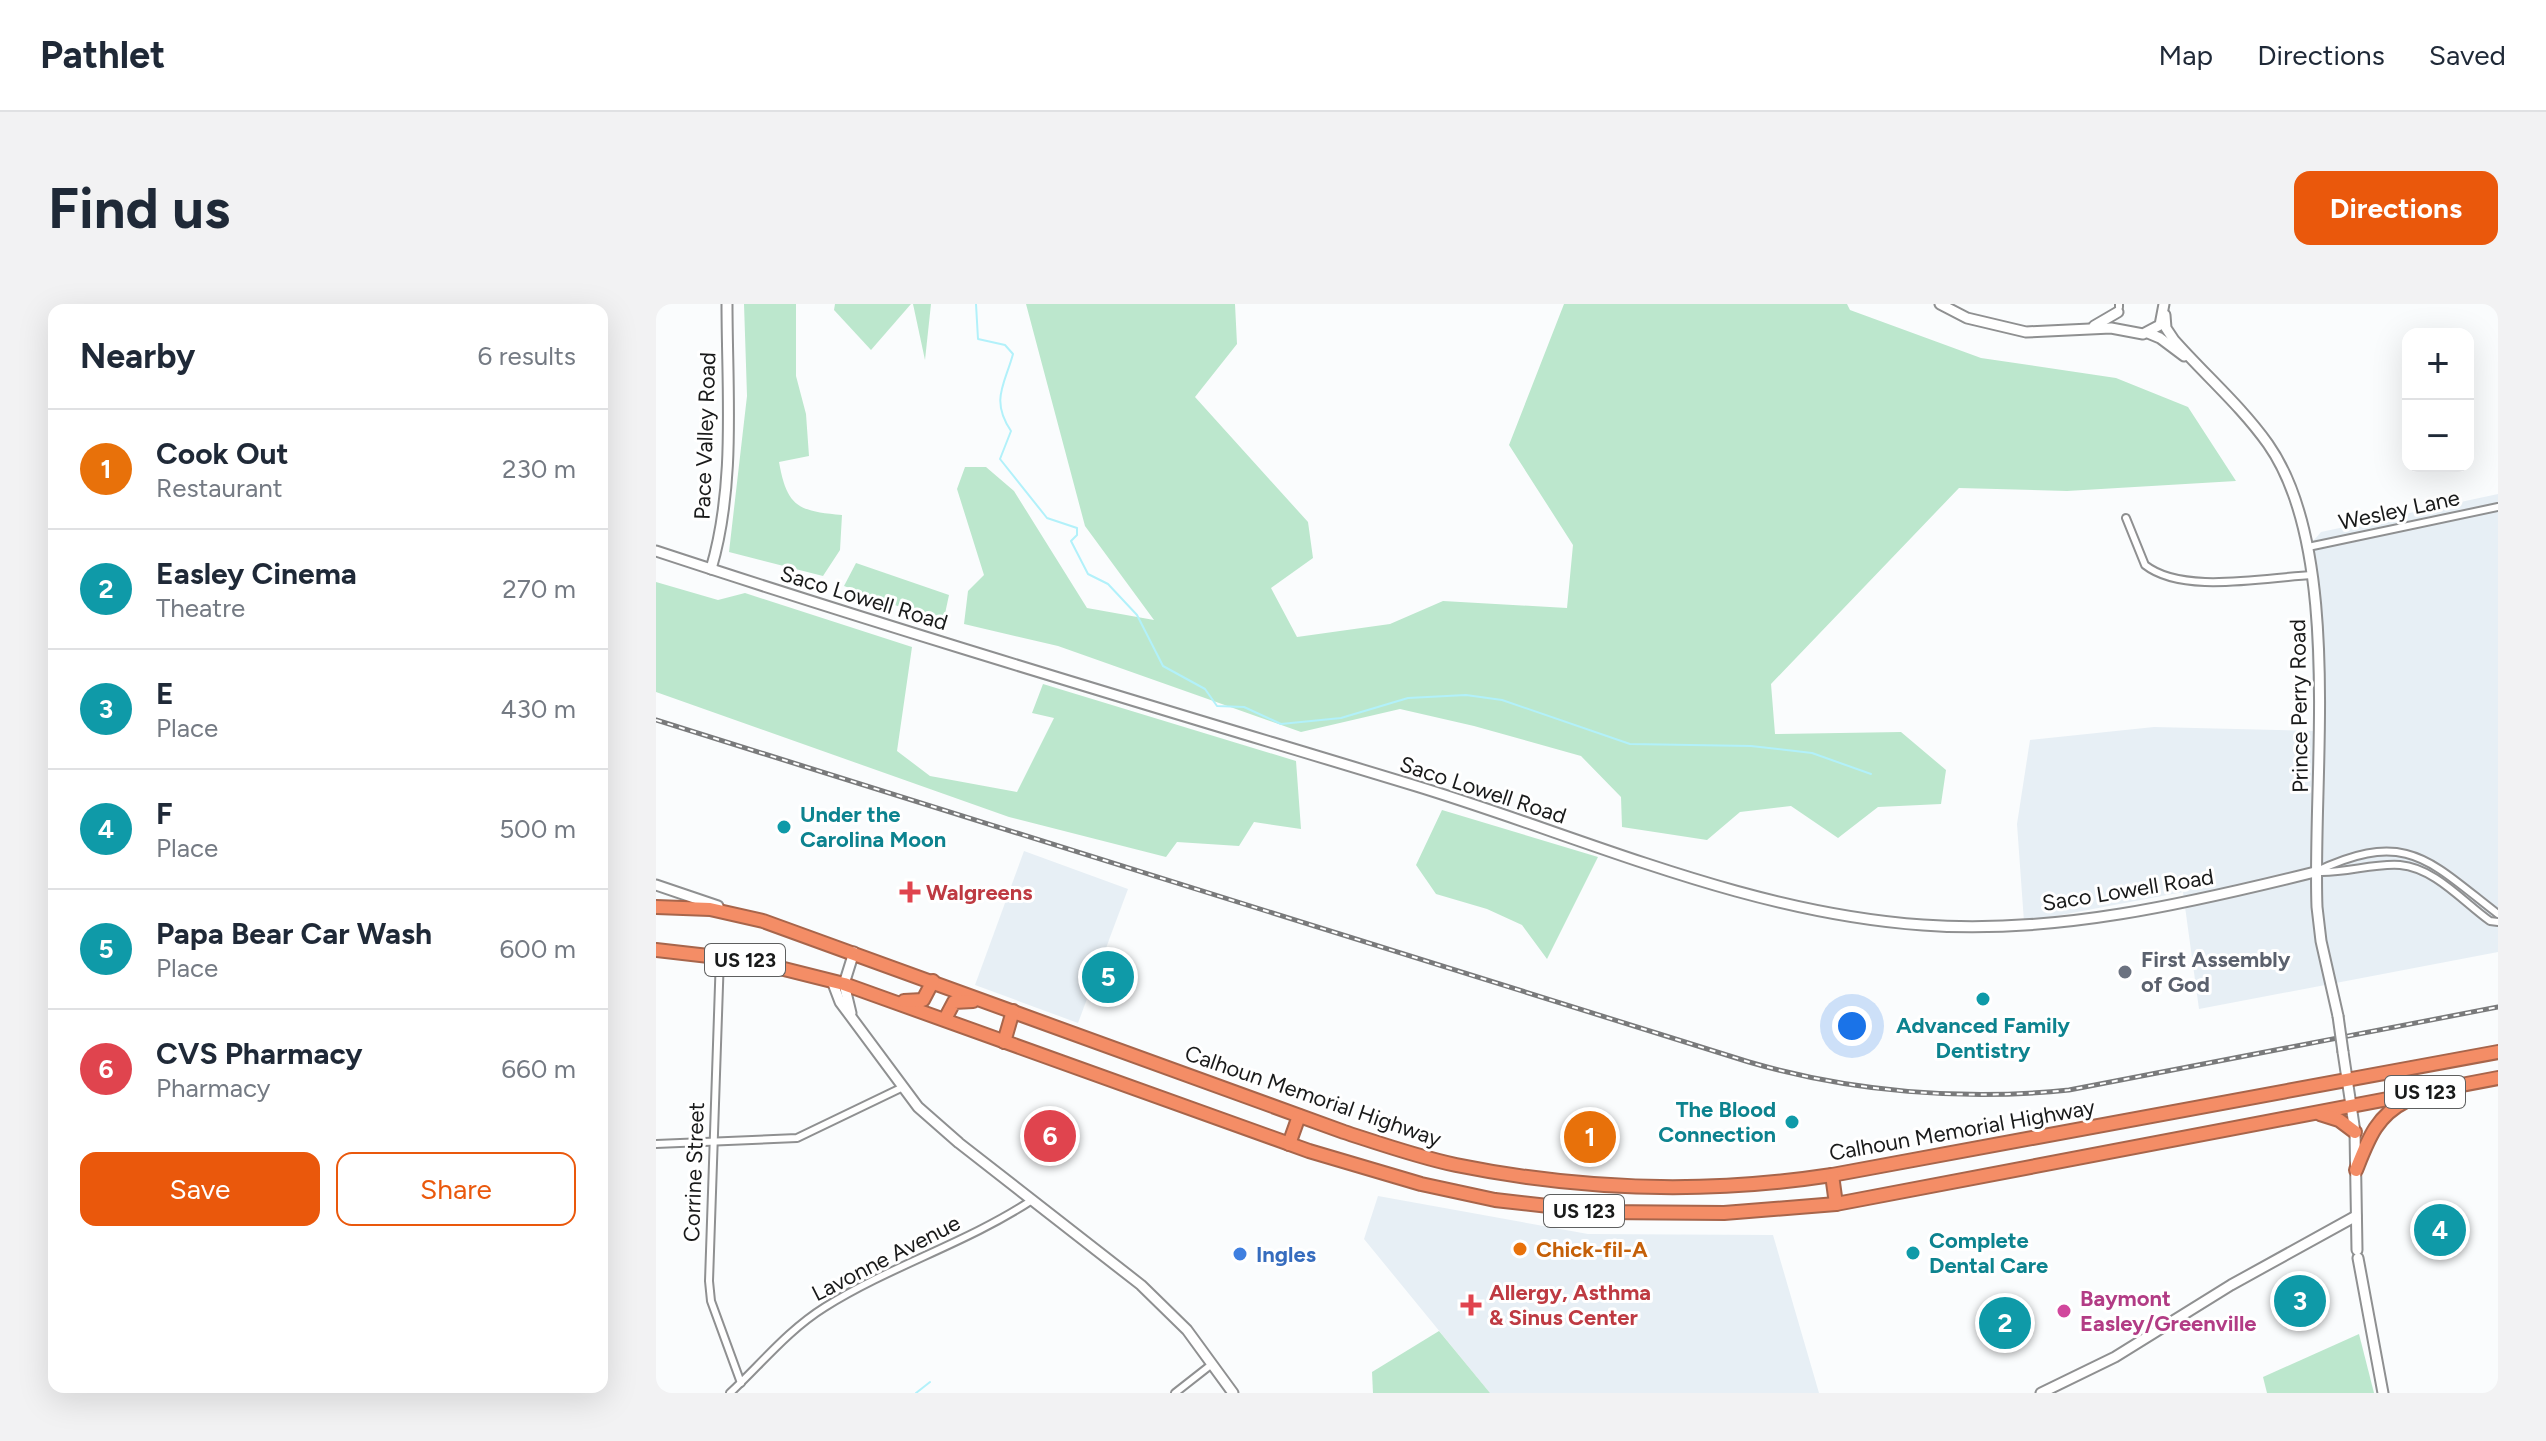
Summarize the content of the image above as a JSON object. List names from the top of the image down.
{
  "streets": {
    "highway": ["US 123", "Calhoun Memorial Highway"],
    "street": [
      "Pace Valley Road",
      "Wesley Lane",
      "Saco Lowell Road",
      "Prince Perry Road",
      "Corrine Street",
      "Lavonne Avenue"
    ]
  },
  "crossings": [
    ["Pace Valley Road", "Saco Lowell Road"],
    ["Wesley Lane", "Prince Perry Road"],
    ["Saco Lowell Road", "Prince Perry Road"],
    ["Prince Perry Road", "US 123"],
    ["Prince Perry Road", "Calhoun Memorial Highway"],
    ["US 123", "Corrine Street"],
    ["Corrine Street", "Lavonne Avenue"]
  ],
  "places": {
    "other": [
      "Under the Carolina Moon",
      "First Assembly of God",
      "Advanced Family Dentistry",
      "The Blood Connection",
      "Chick-fil-A",
      "Complete Dental Care",
      "Ingles",
      "Baymont Easley/Greenville"
    ],
    "health": ["Walgreens", "Allergy, Asthma & Sinus Center"]
  },
  "page": {
    "header": "Pathlet",
    "nav": ["Map", "Directions", "Saved"],
    "buttons": [
      "Directions",
      ["Save", "Share"]
    ],
    "title": "Find us",
    "heading": ["Nearby", "6 results"],
    "map_buttons": ["+", "−"],
    "list": [
      {
        "mark": "1",
        "name": "Cook Out",
        "note": "Restaurant",
        "value": "230 m"
      },
      {
        "mark": "2",
        "name": "Easley Cinema",
        "note": "Theatre",
        "value": "270 m"
      },
      {
        "mark": "3",
        "name": "E",
        "note": "Place",
        "value": "430 m"
      },
      {
        "mark": "4",
        "name": "F",
        "note": "Place",
        "value": "500 m"
      },
      {
        "mark": "5",
        "name": "Papa Bear Car Wash",
        "note": "Place",
        "value": "600 m"
      },
      {
        "mark": "6",
        "name": "CVS Pharmacy",
        "note": "Pharmacy",
        "value": "660 m"
      }
    ],
    "pins": [
      "5",
      "6",
      "1",
      "4",
      "3",
      "2"
    ]
  }
}
